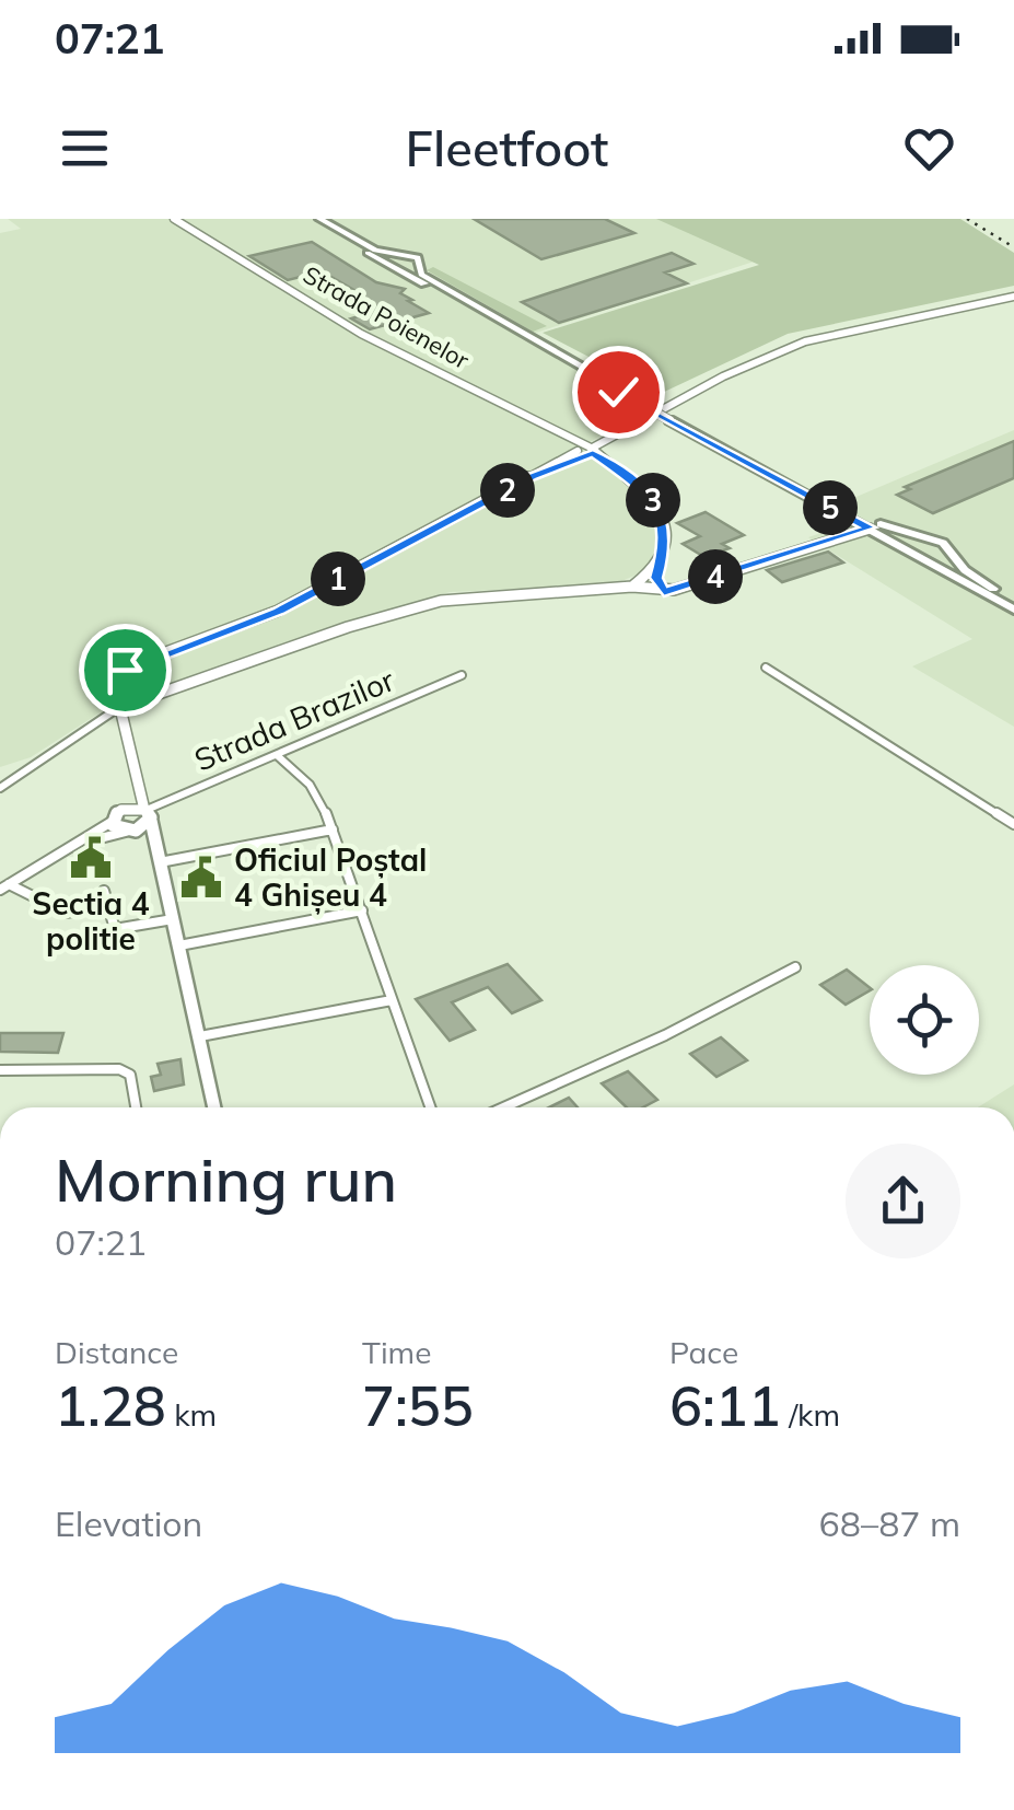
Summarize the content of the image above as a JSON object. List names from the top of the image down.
{
  "streets": {
    "street": ["Strada Poienelor", "Strada Brazilor"]
  },
  "places": {
    "public building": ["Sectia 4 politie", "Oficiul Poștal 4 Ghișeu 4"]
  },
  "page": {
    "status": "07:21",
    "header": "Fleetfoot",
    "pins": [
      "2",
      "3",
      "5",
      "4",
      "1"
    ],
    "heading": ["Morning run", "07:21"],
    "stats": [
      ["Distance", "1.28 km"],
      ["Time", "7:55"],
      ["Pace", "6:11 /km"]
    ],
    "chart": ["Elevation", "68–87 m"]
  }
}
